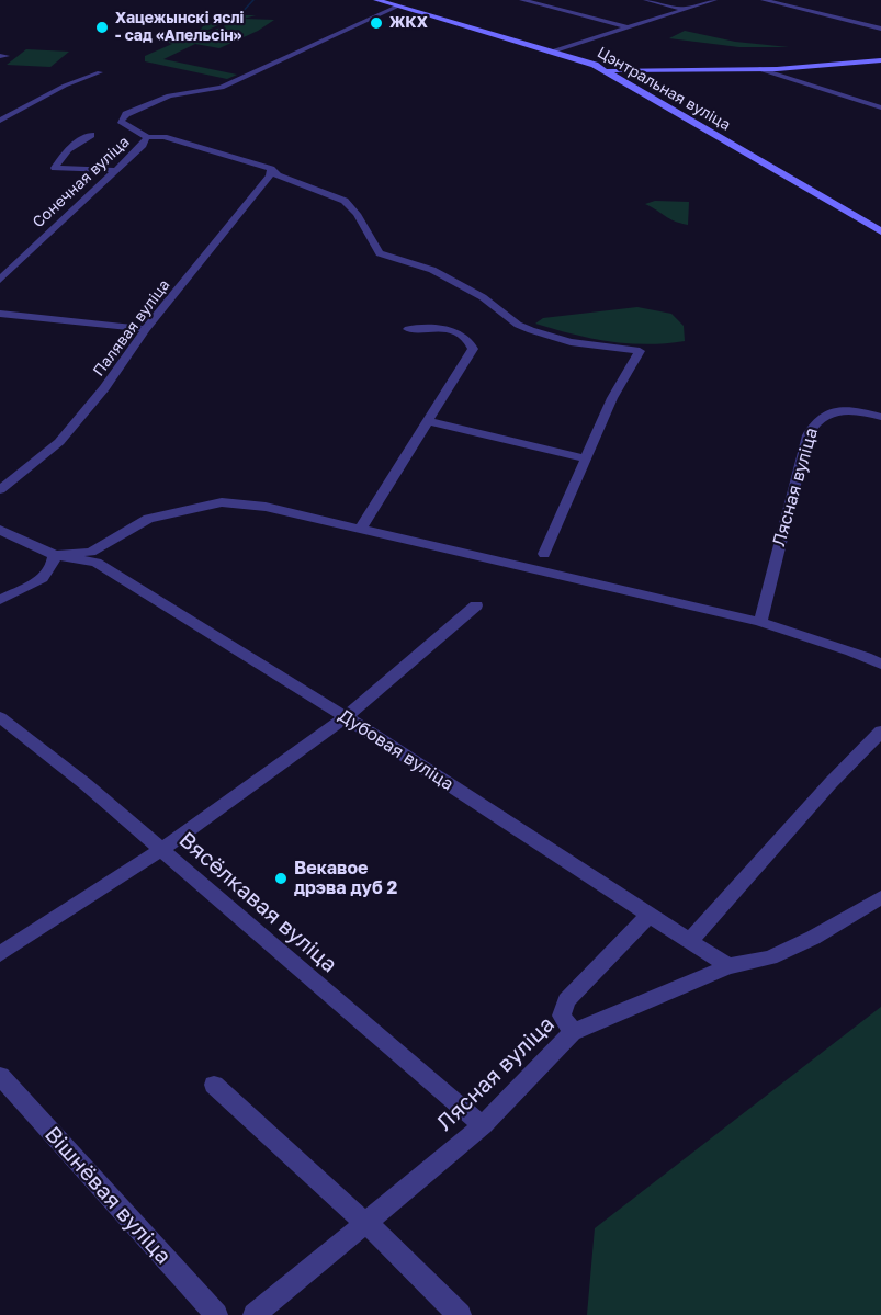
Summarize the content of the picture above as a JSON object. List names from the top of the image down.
{
  "streets": {
    "street": [
      "Цэнтральная вуліца",
      "Сонечная вуліца",
      "Палявая вуліца",
      "Лясная вуліца",
      "Дубовая вуліца",
      "Вясёлкавая вуліца",
      "Вішнёвая вуліца"
    ]
  },
  "crossings": [
    ["Цэнтральная вуліца", "Сонечная вуліца"],
    ["Лясная вуліца", "Дубовая вуліца"],
    ["Лясная вуліца", "Вясёлкавая вуліца"]
  ],
  "places": ["ЖКХ", "Хацежынскі яслі - сад «Апельсін»", "Векавое дрэва дуб 2"]
}
